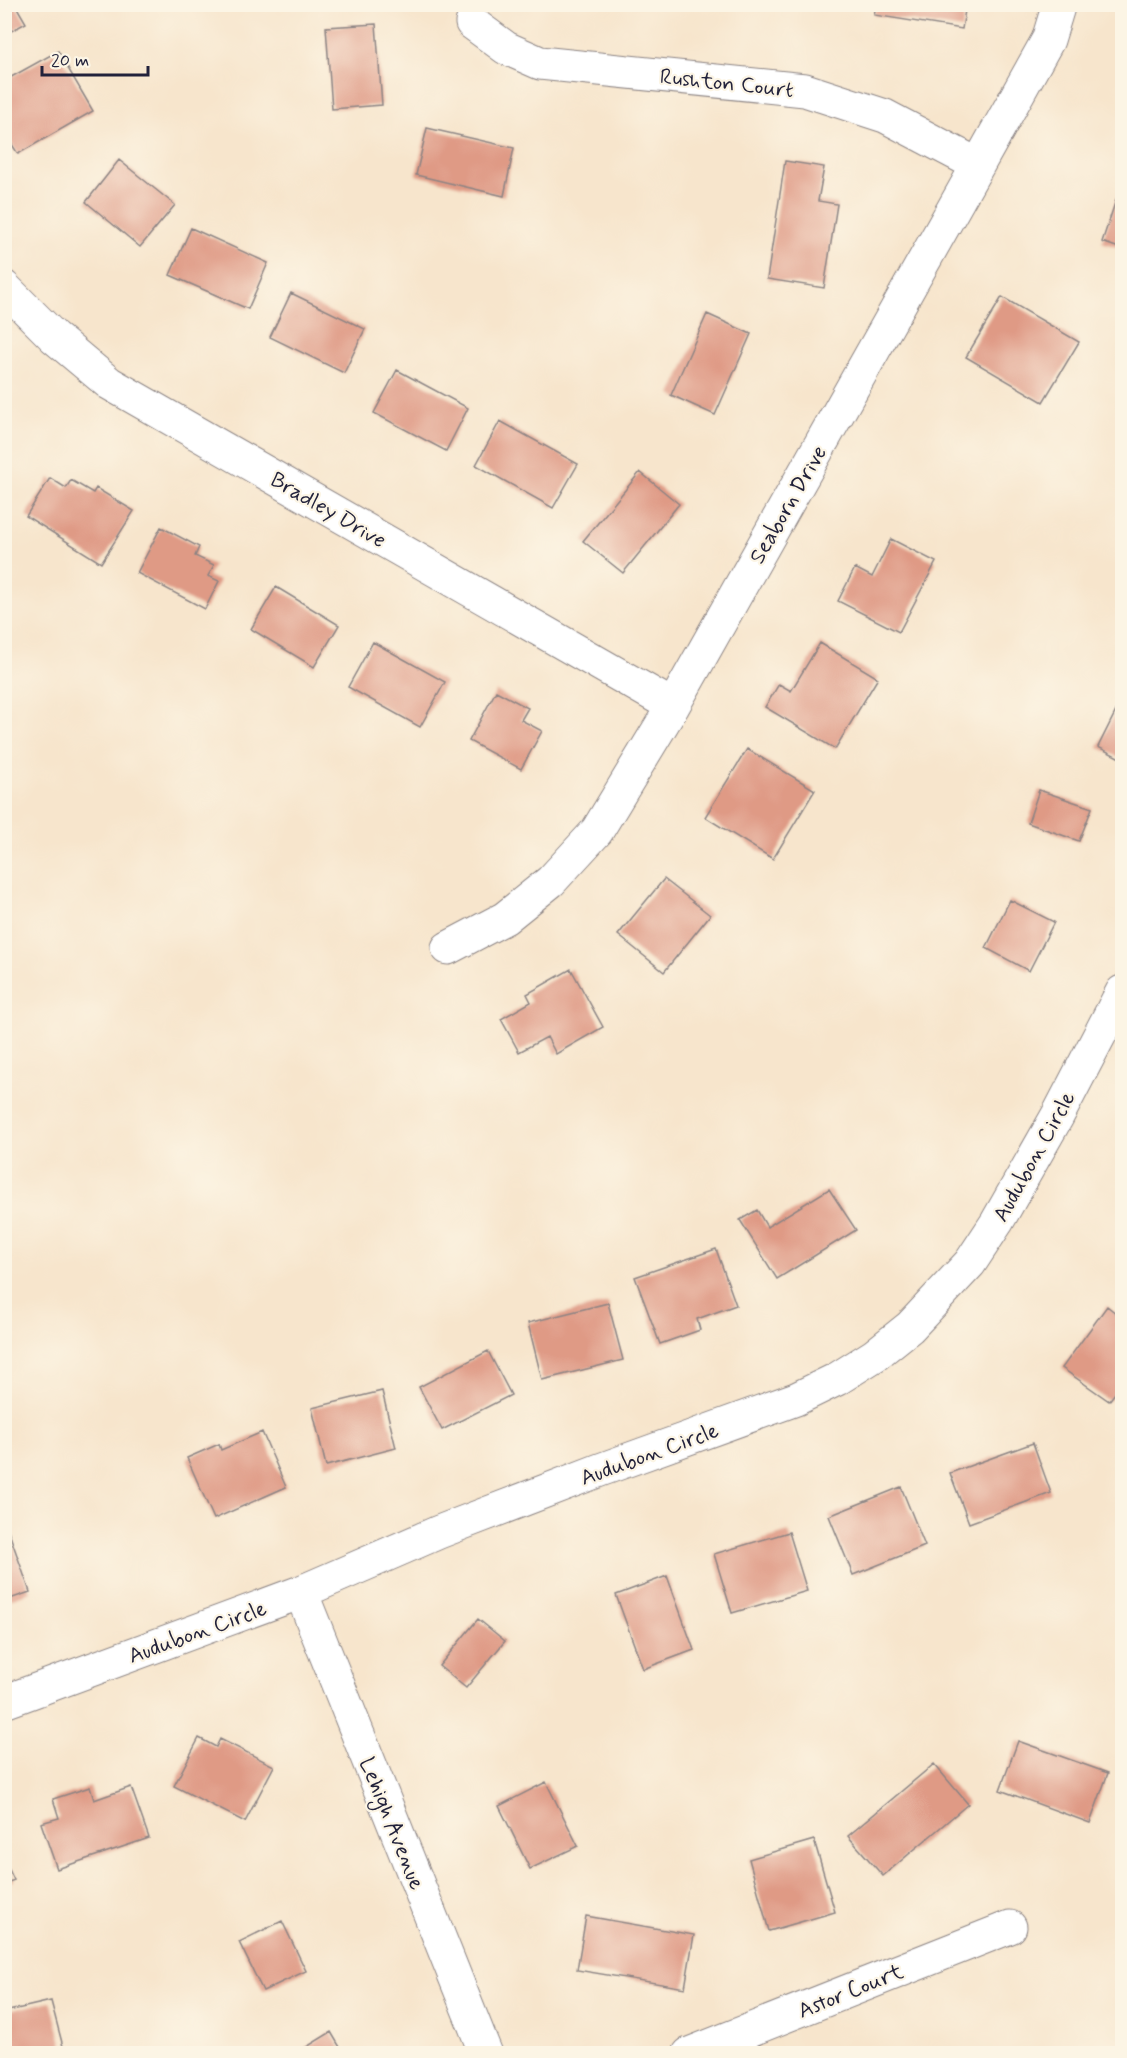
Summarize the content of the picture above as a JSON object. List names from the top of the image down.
{
  "streets": {
    "street": [
      "Rushton Court",
      "Seaborn Drive",
      "Bradley Drive",
      "Audubon Circle",
      "Lehigh Avenue",
      "Astor Court"
    ]
  },
  "crossings": [
    ["Rushton Court", "Seaborn Drive"],
    ["Seaborn Drive", "Bradley Drive"],
    ["Audubon Circle", "Lehigh Avenue"]
  ],
  "scale_bar": "20 m"
}
